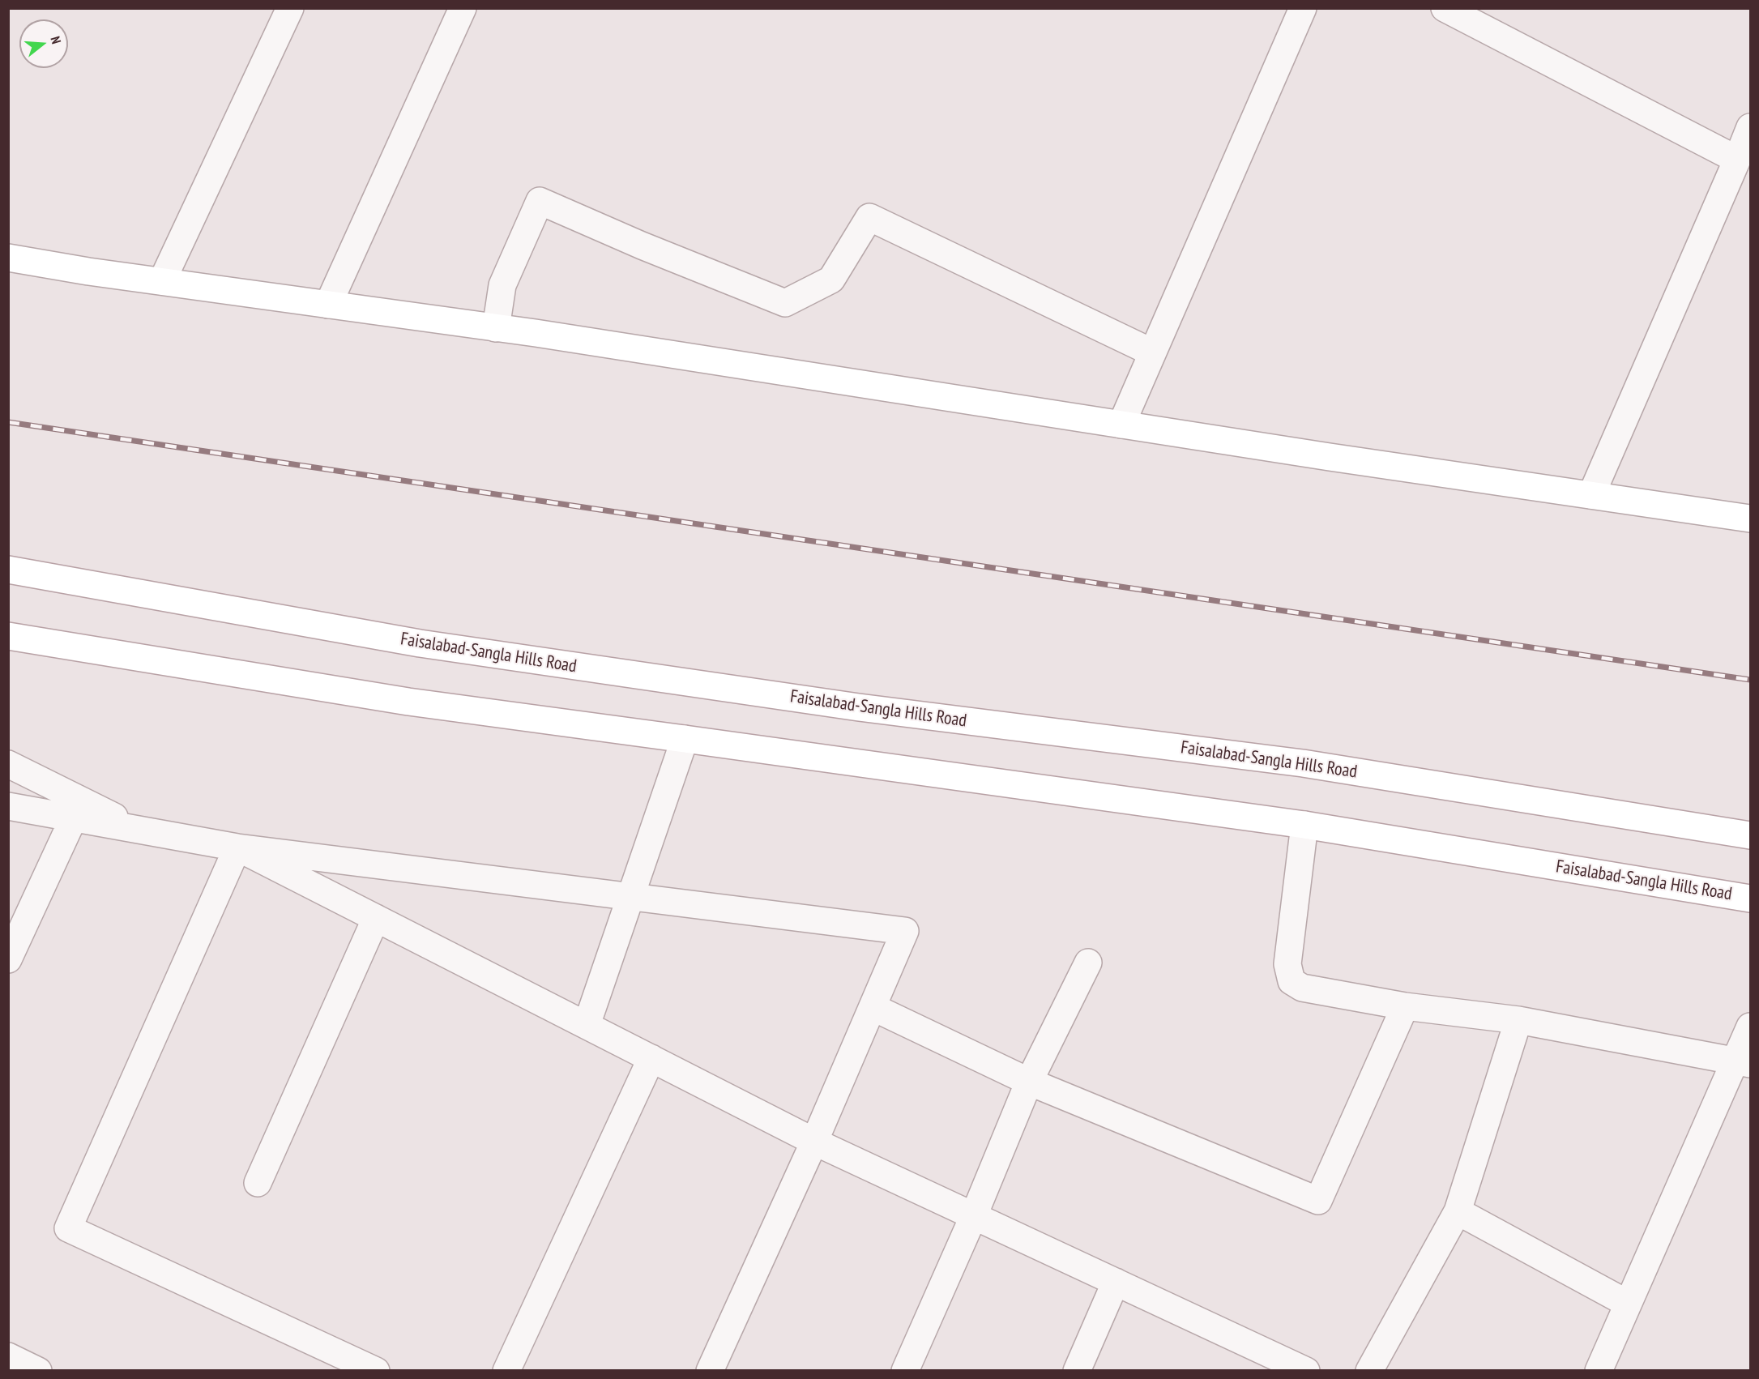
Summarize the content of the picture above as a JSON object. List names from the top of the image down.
{
  "streets": {
    "main road": ["Faisalabad-Sangla Hills Road"]
  },
  "north": "right"
}
